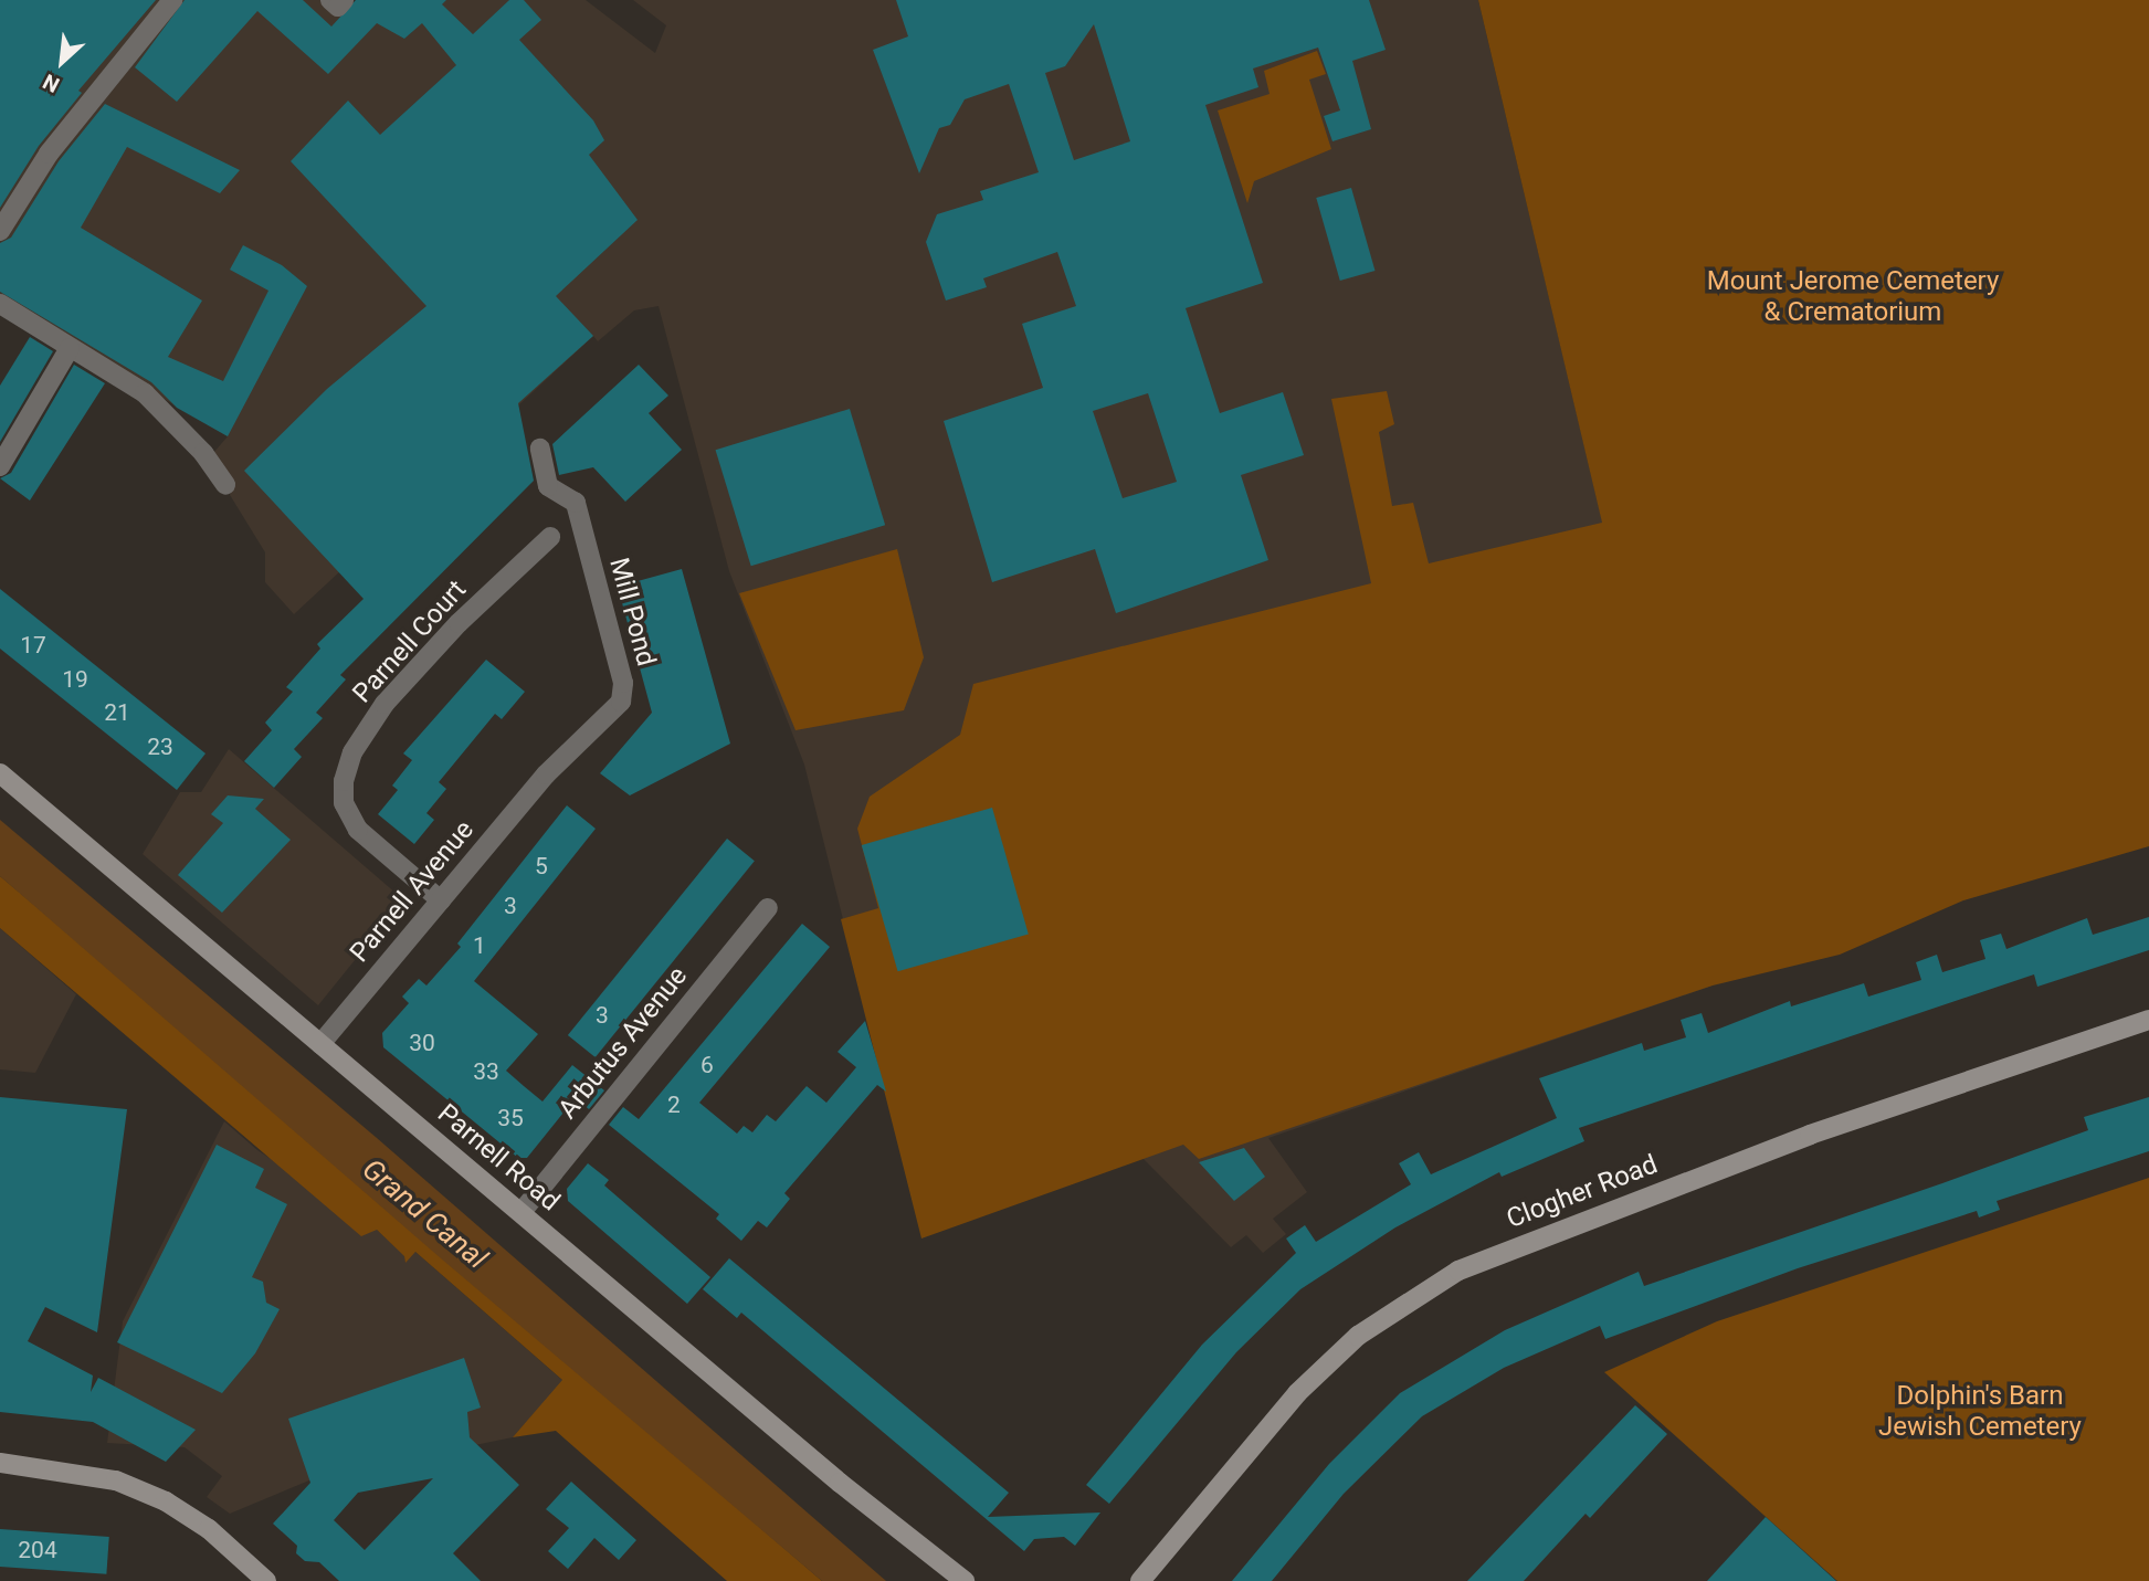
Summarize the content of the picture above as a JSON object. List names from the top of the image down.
{
  "streets": {
    "main road": ["Parnell Road", "Clogher Road"],
    "street": [
      "Mill Pond",
      "Parnell Court",
      "Parnell Avenue",
      "Arbutus Avenue"
    ]
  },
  "crossings": [
    ["Mill Pond", "Parnell Avenue"],
    ["Parnell Court", "Parnell Avenue"],
    ["Parnell Avenue", "Parnell Road"],
    ["Arbutus Avenue", "Parnell Road"]
  ],
  "water": ["Grand Canal"],
  "parks": ["Mount Jerome Cemetery & Crematorium", "Dolphin's Barn Jewish Cemetery"],
  "house_numbers": [
    "17",
    "19",
    "21",
    "23",
    "5",
    "3",
    "1",
    "3",
    "30",
    "6",
    "33",
    "2",
    "35",
    "204"
  ],
  "north": "bottom left"
}
